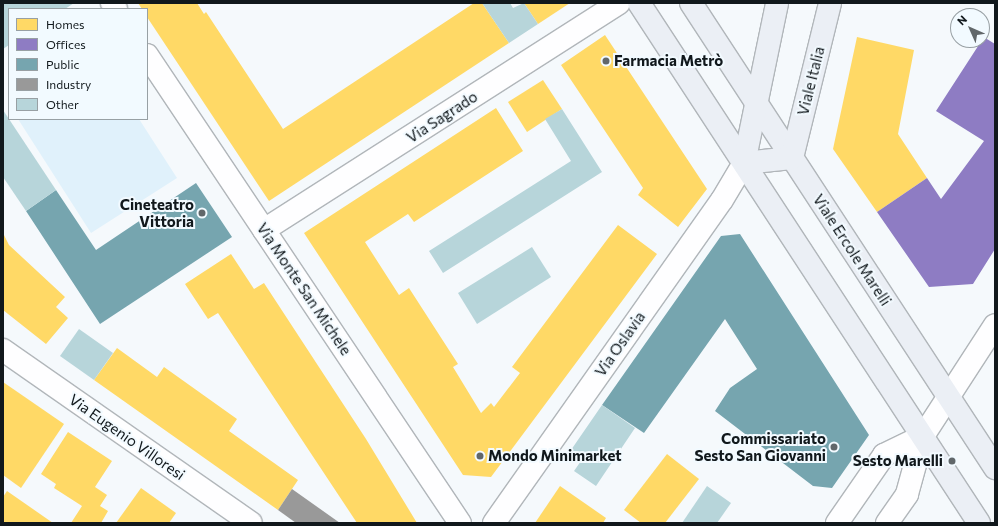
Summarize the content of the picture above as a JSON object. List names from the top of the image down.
{
  "streets": {
    "main road": ["Viale Italia", "Viale Ercole Marelli"],
    "street": [
      "Via Sagrado",
      "Via Monte San Michele",
      "Via Oslavia",
      "Via Eugenio Villoresi"
    ]
  },
  "crossings": [
    ["Viale Italia", "Viale Ercole Marelli"],
    ["Via Sagrado", "Via Monte San Michele"]
  ],
  "places": [
    "Farmacia Metrò",
    "Cineteatro Vittoria",
    "Commissariato Sesto San Giovanni",
    "Mondo Minimarket",
    "Sesto Marelli"
  ],
  "legend": [
    "Homes",
    "Offices",
    "Public",
    "Industry",
    "Other"
  ],
  "north": "top left"
}
